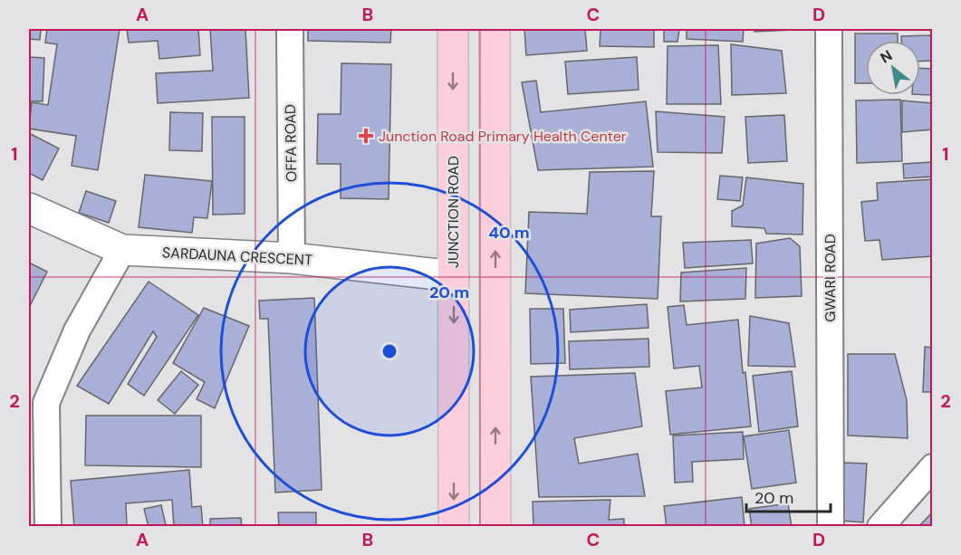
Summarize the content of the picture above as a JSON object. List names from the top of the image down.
{
  "streets": {
    "main road": ["JUNCTION ROAD"],
    "street": ["OFFA ROAD", "SARDAUNA CRESCENT", "GWARI ROAD"]
  },
  "crossings": [
    ["OFFA ROAD", "SARDAUNA CRESCENT"],
    ["JUNCTION ROAD", "SARDAUNA CRESCENT"]
  ],
  "places": {
    "health": ["Junction Road Primary Health Center"]
  },
  "scale_bar": "20 m",
  "north": "top left",
  "grid": {
    "columns": [
      "A",
      "B",
      "C",
      "D"
    ],
    "rows": ["1", "2"]
  },
  "rings": ["40 m", "20 m"]
}
